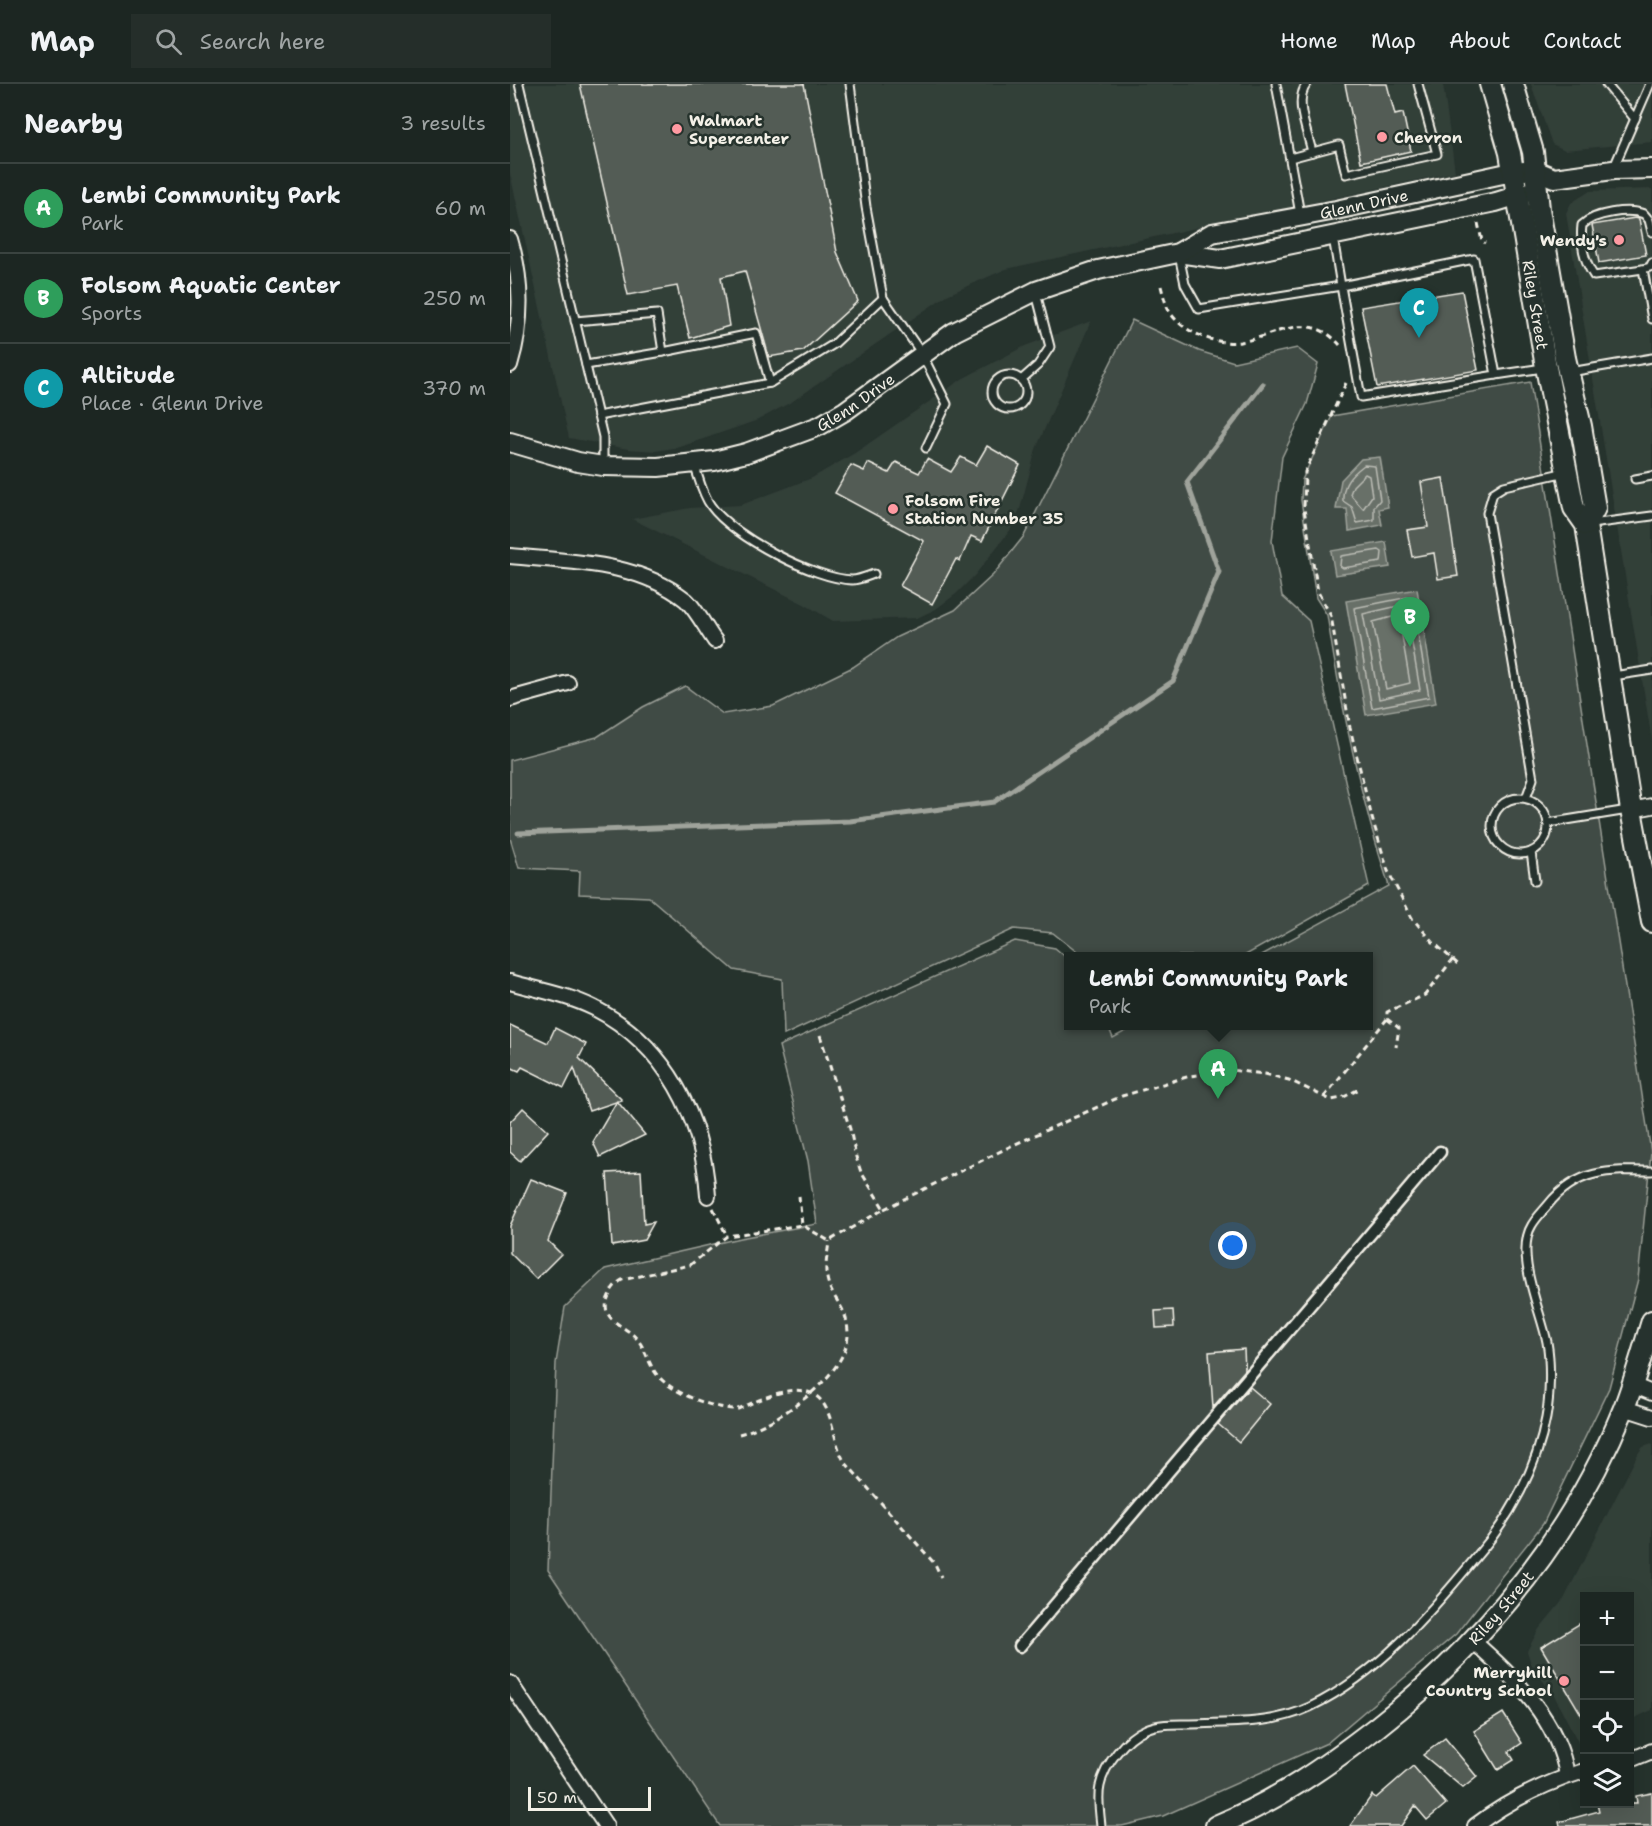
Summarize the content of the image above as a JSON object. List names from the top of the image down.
{
  "streets": {
    "main road": ["Riley Street"],
    "street": ["Glenn Drive"]
  },
  "crossings": [
    ["Glenn Drive", "Riley Street"]
  ],
  "places": [
    "Walmart Supercenter",
    "Chevron",
    "Wendy's",
    "Folsom Fire Station Number 35",
    "Merryhill Country School"
  ],
  "scale_bar": "50 m",
  "page": {
    "header": "Map",
    "search": "Search here",
    "nav": [
      "Home",
      "Map",
      "About",
      "Contact"
    ],
    "heading": ["Nearby", "3 results"],
    "list": [
      {
        "mark": "A",
        "name": "Lembi Community Park",
        "note": "Park",
        "value": "60 m"
      },
      {
        "mark": "B",
        "name": "Folsom Aquatic Center",
        "note": "Sports",
        "value": "250 m"
      },
      {
        "mark": "C",
        "name": "Altitude",
        "note": "Place · Glenn Drive",
        "value": "370 m"
      }
    ],
    "pins": ["C", "B", "A"],
    "popup": ["Lembi Community Park", "Park"],
    "map_buttons": ["+", "−"],
    "scale": "50 m"
  }
}
